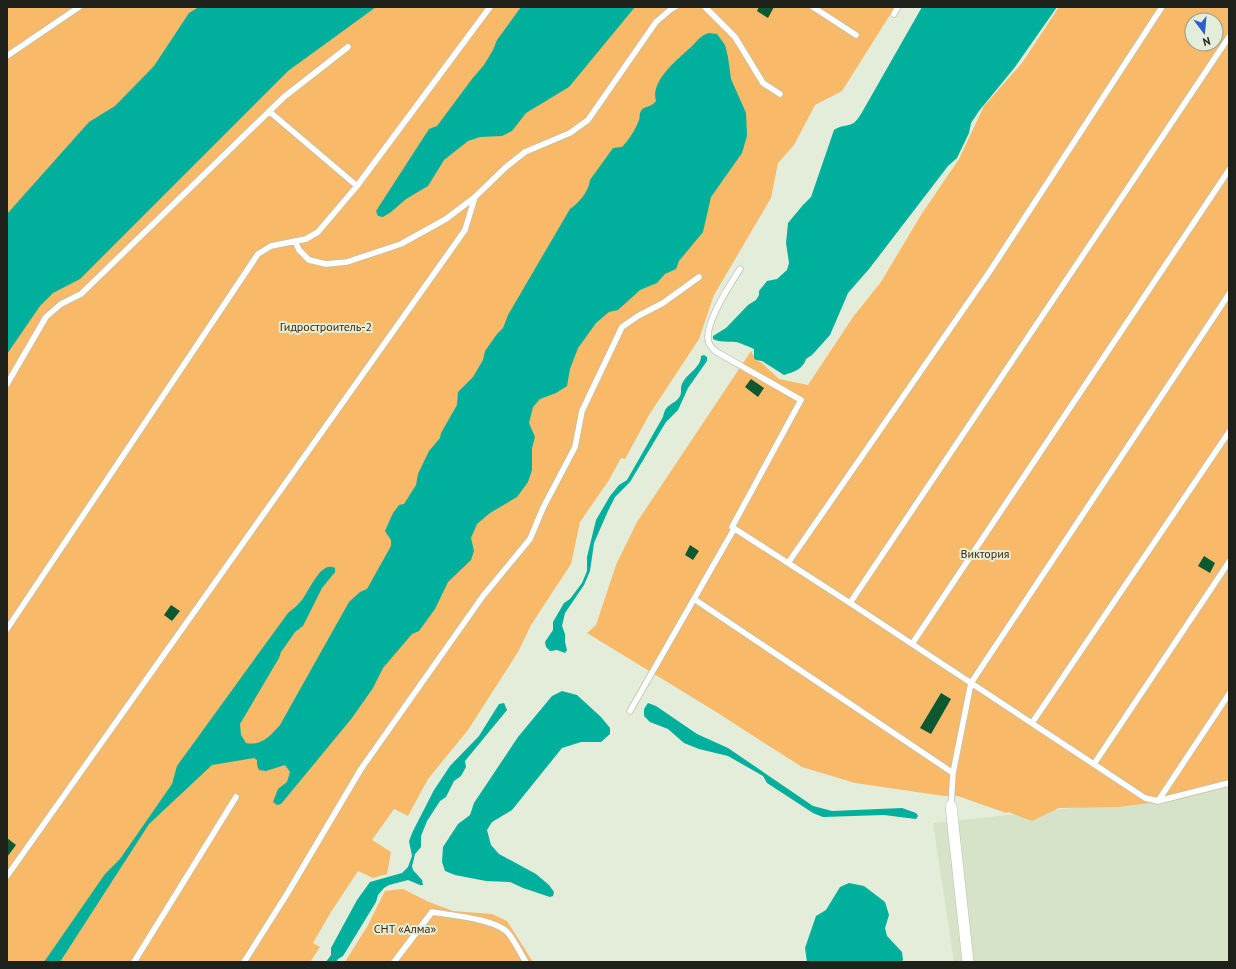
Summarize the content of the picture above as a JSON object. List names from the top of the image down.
{
  "parks": ["Гидростроитель-2", "Виктория", "СНТ «Алма»"],
  "north": "bottom"
}
